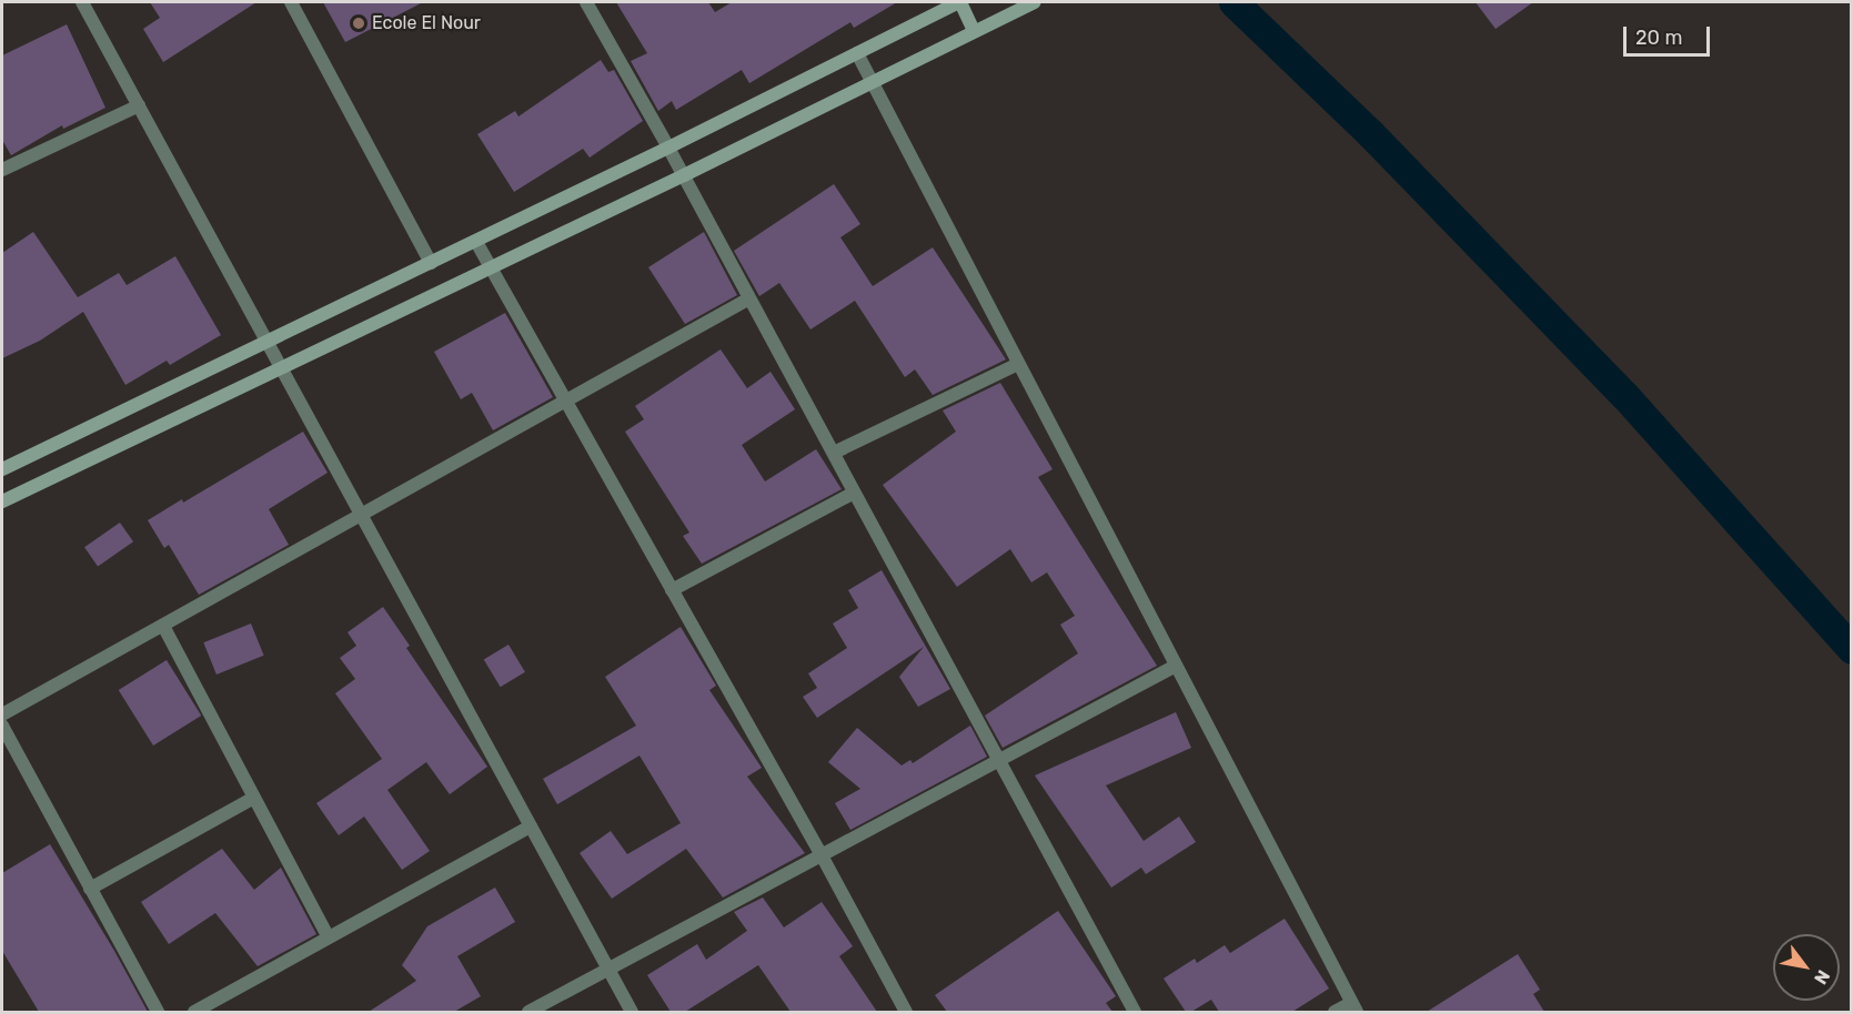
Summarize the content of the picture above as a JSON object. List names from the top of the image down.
{
  "places": ["Ecole El Nour"],
  "scale_bar": "20 m",
  "north": "bottom right"
}
